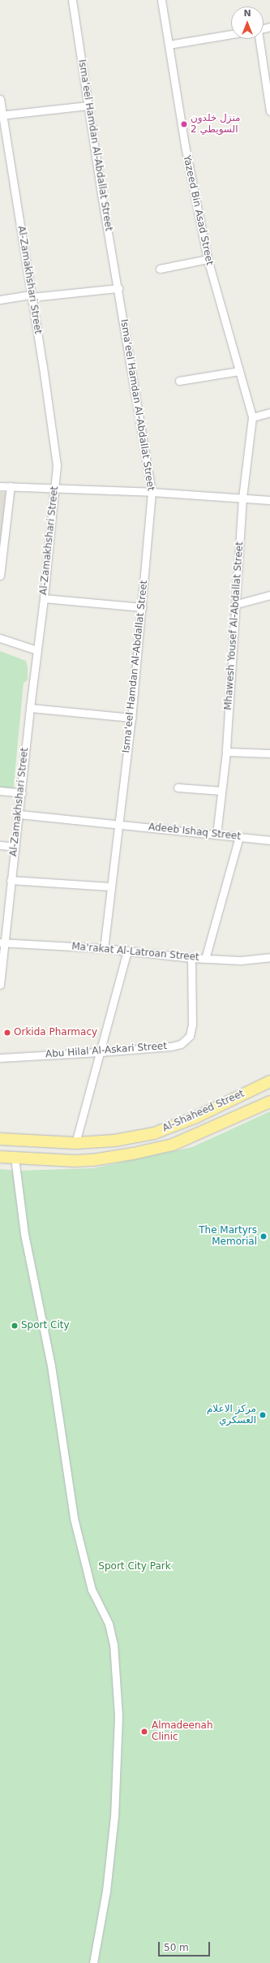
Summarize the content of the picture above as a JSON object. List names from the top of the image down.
{
  "streets": {
    "highway": ["Al-Shaheed Street"],
    "street": [
      "Isma'eel Hamdan Al-Abdallat Street",
      "Yazeed Bin Asad Street",
      "Al-Zamakhshari Street",
      "Mhawesh Yousef Al-Abdallat Street",
      "Adeeb Ishaq Street",
      "Ma'rakat Al-Latroan Street",
      "Abu Hilal Al-Askari Street"
    ]
  },
  "crossings": [
    ["Isma'eel Hamdan Al-Abdallat Street", "Adeeb Ishaq Street"],
    ["Isma'eel Hamdan Al-Abdallat Street", "Ma'rakat Al-Latroan Street"],
    ["Yazeed Bin Asad Street", "Mhawesh Yousef Al-Abdallat Street"],
    ["Al-Zamakhshari Street", "Adeeb Ishaq Street"],
    ["Al-Zamakhshari Street", "Ma'rakat Al-Latroan Street"],
    ["Mhawesh Yousef Al-Abdallat Street", "Adeeb Ishaq Street"],
    ["Ma'rakat Al-Latroan Street", "Abu Hilal Al-Askari Street"]
  ],
  "parks": ["Sport City Park"],
  "places": [
    "منزل خلدون السويطي 2",
    "Orkida Pharmacy",
    "The Martyrs Memorial",
    "Sport City",
    "مركز الاعلام العسكري",
    "Almadeenah Clinic"
  ],
  "scale_bar": "50 m",
  "north": "top"
}
